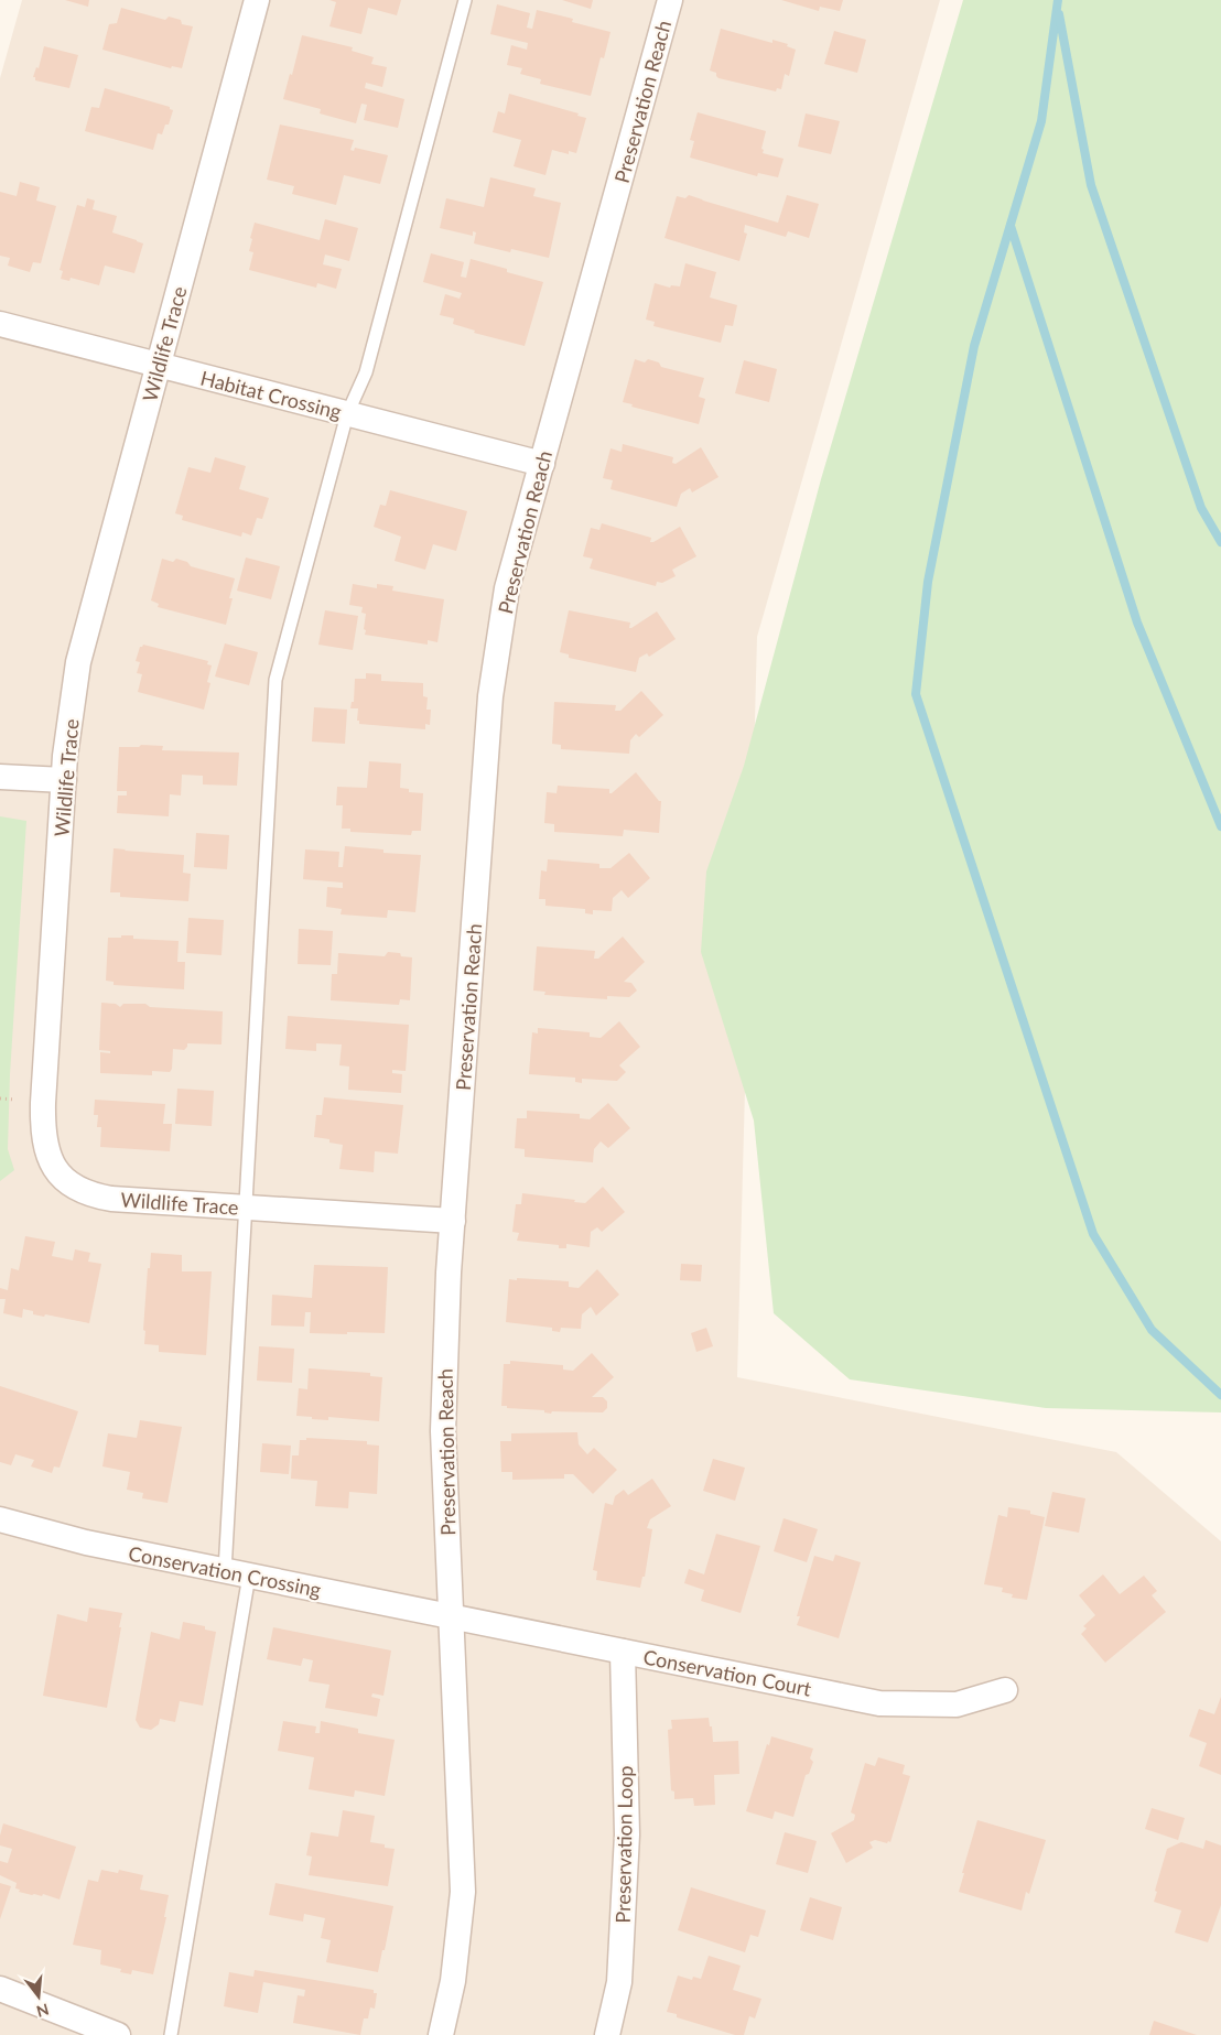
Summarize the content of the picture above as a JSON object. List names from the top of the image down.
{
  "streets": {
    "street": [
      "Preservation Reach",
      "Wildlife Trace",
      "Habitat Crossing",
      "Conservation Crossing",
      "Conservation Court",
      "Preservation Loop"
    ]
  },
  "crossings": [
    ["Preservation Reach", "Wildlife Trace"],
    ["Preservation Reach", "Habitat Crossing"],
    ["Preservation Reach", "Conservation Crossing"],
    ["Preservation Reach", "Conservation Court"],
    ["Wildlife Trace", "Habitat Crossing"],
    ["Conservation Crossing", "Conservation Court"],
    ["Conservation Court", "Preservation Loop"]
  ],
  "north": "bottom"
}
